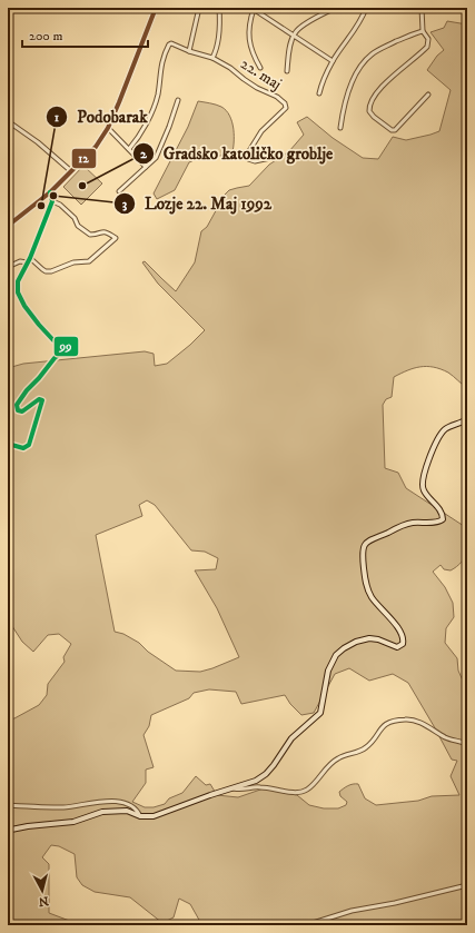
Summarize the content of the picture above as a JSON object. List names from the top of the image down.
{
  "streets": {
    "street": ["22. maj"]
  },
  "places": ["Gradsko katoličko groblje", "Lozje 22. Maj 1992", "Podobarak"],
  "lines": ["transit line 12", "transit line 99"],
  "scale_bar": "200 m",
  "north": "bottom"
}
